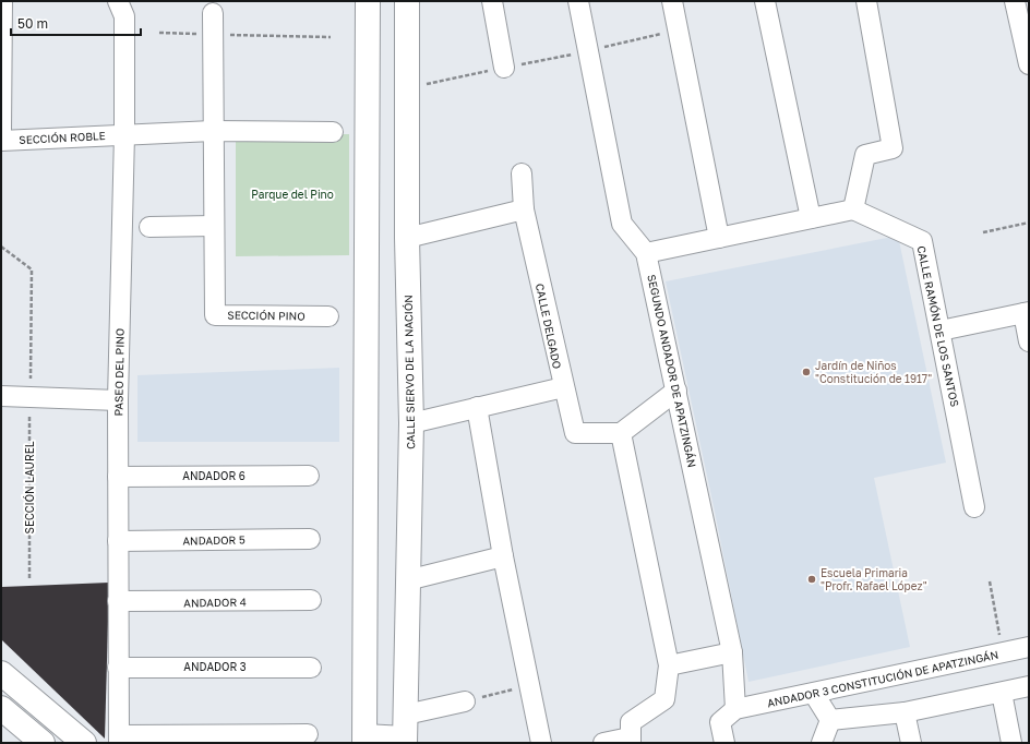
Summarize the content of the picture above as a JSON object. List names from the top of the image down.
{
  "streets": {
    "main road": ["CALLE SIERVO DE LA NACIÓN"],
    "street": [
      "SECCIÓN ROBLE",
      "SECCIÓN PINO",
      "CALLE DELGADO",
      "CALLE RAMÓN DE LOS SANTOS",
      "SEGUNDO ANDADOR DE APATZINGÁN",
      "PASEO DEL PINO",
      "ANDADOR 6",
      "ANDADOR 5",
      "ANDADOR 4",
      "ANDADOR 3",
      "ANDADOR 3 CONSTITUCIÓN DE APATZINGÁN"
    ],
    "path": ["SECCIÓN LAUREL"]
  },
  "crossings": [
    ["SECCIÓN ROBLE", "PASEO DEL PINO"],
    ["SEGUNDO ANDADOR DE APATZINGÁN", "ANDADOR 3 CONSTITUCIÓN DE APATZINGÁN"],
    ["PASEO DEL PINO", "ANDADOR 6"],
    ["PASEO DEL PINO", "ANDADOR 5"],
    ["PASEO DEL PINO", "ANDADOR 4"],
    ["PASEO DEL PINO", "ANDADOR 3"]
  ],
  "parks": ["Parque del Pino"],
  "places": ["Jardín de Niños \"Constitución de 1917\"", "Escuela Primaria \"Profr. Rafael López\""],
  "scale_bar": "50 m"
}
